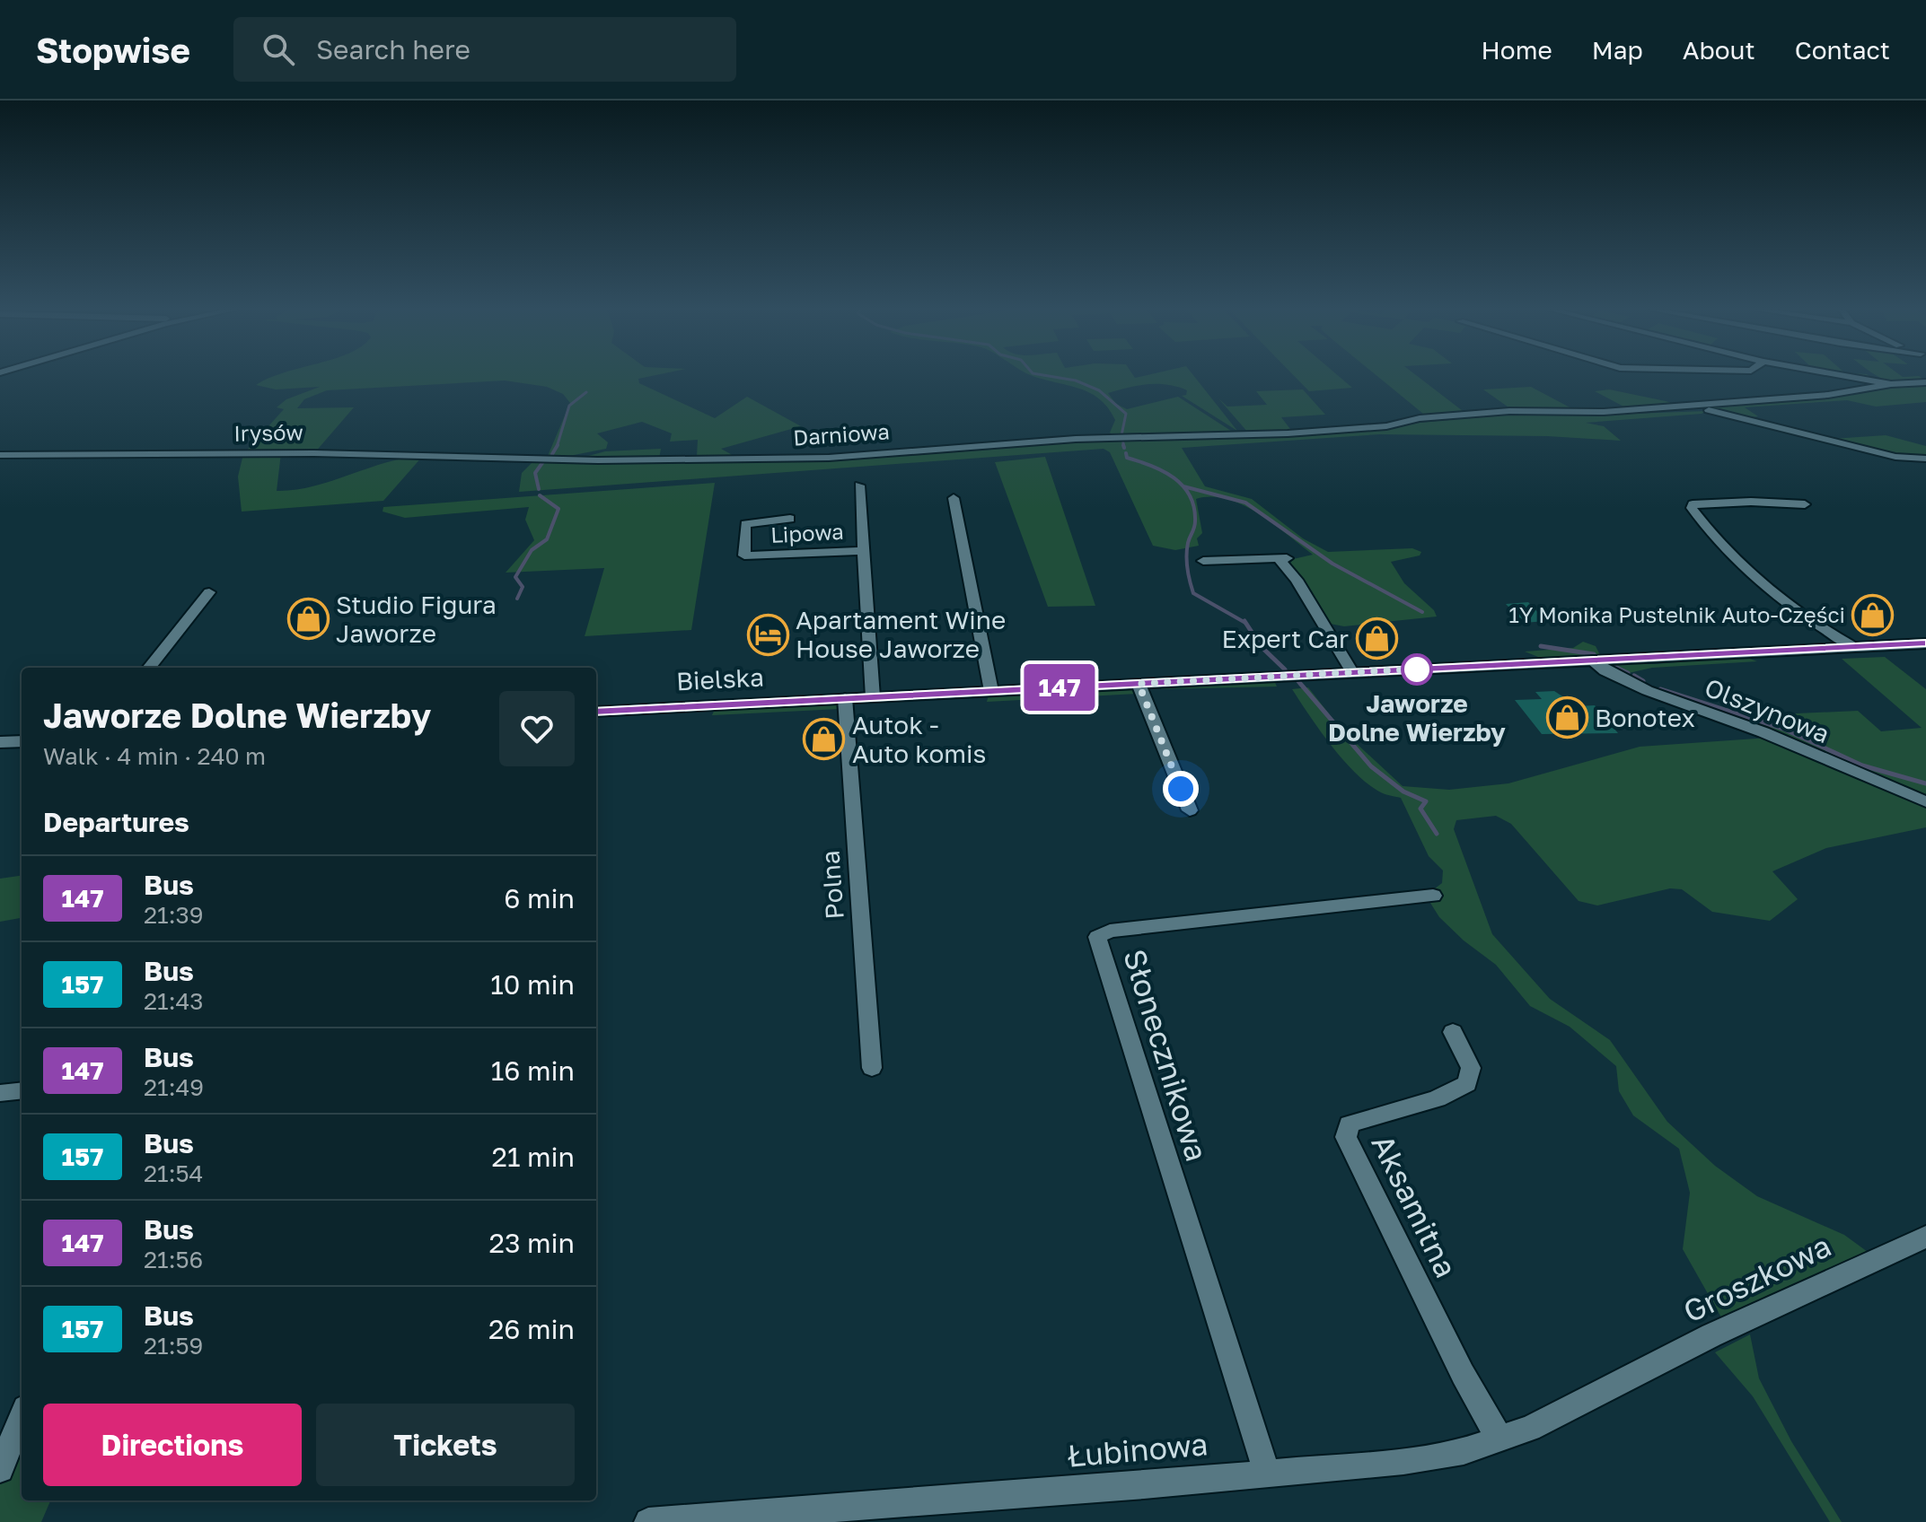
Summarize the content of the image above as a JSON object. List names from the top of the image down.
{
  "streets": {
    "main road": ["Bielska"],
    "street": [
      "Irysów",
      "Darniowa",
      "Lipowa",
      "Olszynowa",
      "Polna",
      "Słonecznikowa",
      "Aksamitna",
      "Groszkowa",
      "Łubinowa"
    ]
  },
  "crossings": [
    ["Irysów", "Darniowa"],
    ["Lipowa", "Bielska"],
    ["Bielska", "Olszynowa"],
    ["Bielska", "Polna"],
    ["Słonecznikowa", "Łubinowa"],
    ["Aksamitna", "Łubinowa"],
    ["Groszkowa", "Łubinowa"]
  ],
  "places": {
    "shop": [
      "1Y Monika Pustelnik Auto-Części",
      "Studio Figura Jaworze",
      "Expert Car",
      "Bonotex",
      "Autok - Auto komis"
    ],
    "hotel": ["Apartament Wine House Jaworze"],
    "other": ["Jaworze Dolne Wierzby"]
  },
  "lines": ["bus line 147"],
  "page": {
    "header": "Stopwise",
    "search": "Search here",
    "nav": [
      "Home",
      "Map",
      "About",
      "Contact"
    ],
    "on_map": "147",
    "heading": [
      ["Jaworze Dolne Wierzby", "Walk · 4 min · 240 m"],
      "Departures"
    ],
    "list": [
      {
        "mark": "147",
        "name": "Bus",
        "note": "21:39",
        "value": "6 min"
      },
      {
        "mark": "157",
        "name": "Bus",
        "note": "21:43",
        "value": "10 min"
      },
      {
        "mark": "147",
        "name": "Bus",
        "note": "21:49",
        "value": "16 min"
      },
      {
        "mark": "157",
        "name": "Bus",
        "note": "21:54",
        "value": "21 min"
      },
      {
        "mark": "147",
        "name": "Bus",
        "note": "21:56",
        "value": "23 min"
      },
      {
        "mark": "157",
        "name": "Bus",
        "note": "21:59",
        "value": "26 min"
      }
    ],
    "buttons": ["Directions", "Tickets"]
  }
}
